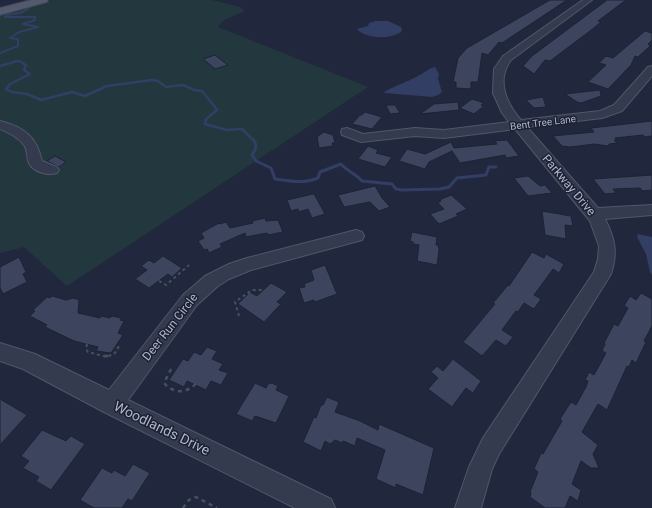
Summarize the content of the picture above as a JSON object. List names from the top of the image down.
{
  "streets": {
    "street": [
      "Bent Tree Lane",
      "Parkway Drive",
      "Deer Run Circle",
      "Woodlands Drive"
    ]
  },
  "crossings": [
    ["Bent Tree Lane", "Parkway Drive"],
    ["Deer Run Circle", "Woodlands Drive"]
  ]
}
